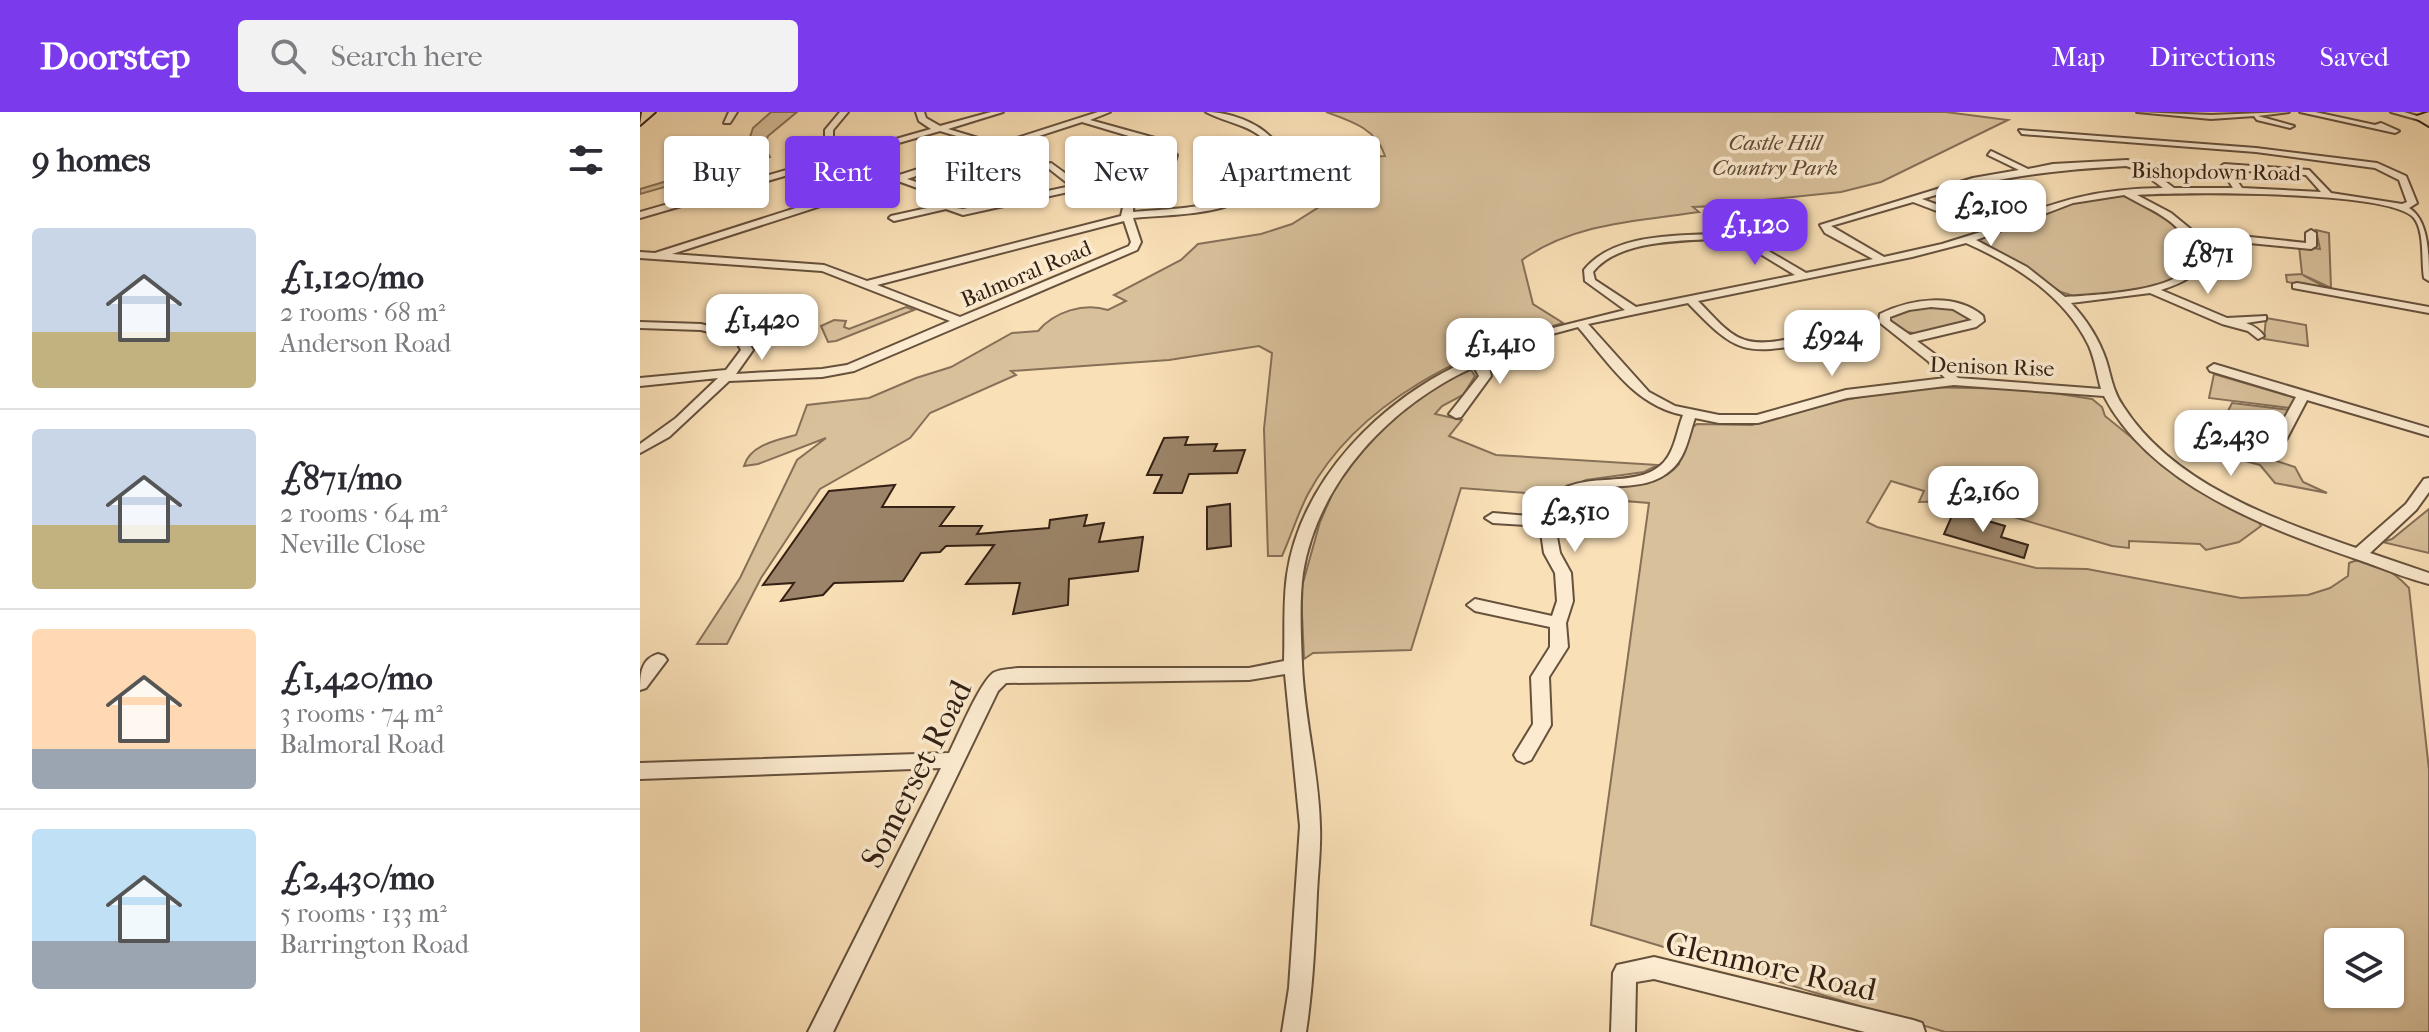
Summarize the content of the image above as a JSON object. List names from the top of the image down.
{
  "streets": {
    "street": [
      "Bishopdown Road",
      "Balmoral Road",
      "Denison Rise",
      "Somerset Road",
      "Glenmore Road"
    ]
  },
  "crossings": [
    ["Bishopdown Road", "Denison Rise"],
    ["Bishopdown Road", "Somerset Road"]
  ],
  "parks": ["Castle Hill Country Park"],
  "page": {
    "header": "Doorstep",
    "search": "Search here",
    "nav": ["Map", "Directions", "Saved"],
    "heading": "9 homes",
    "chip": [
      "Buy",
      "Rent",
      "Filters",
      "New",
      "Apartment"
    ],
    "price": [
      "£2,100",
      "£1,120",
      "£871",
      "£1,420",
      "£924",
      "£1,410",
      "£2,430",
      "£2,160",
      "£2,510"
    ],
    "list": [
      {
        "name": "£1,120/mo",
        "note": "2 rooms · 68 m² · Anderson Road"
      },
      {
        "name": "£871/mo",
        "note": "2 rooms · 64 m² · Neville Close"
      },
      {
        "name": "£1,420/mo",
        "note": "3 rooms · 74 m² · Balmoral Road"
      },
      {
        "name": "£2,430/mo",
        "note": "5 rooms · 133 m² · Barrington Road"
      }
    ]
  }
}
